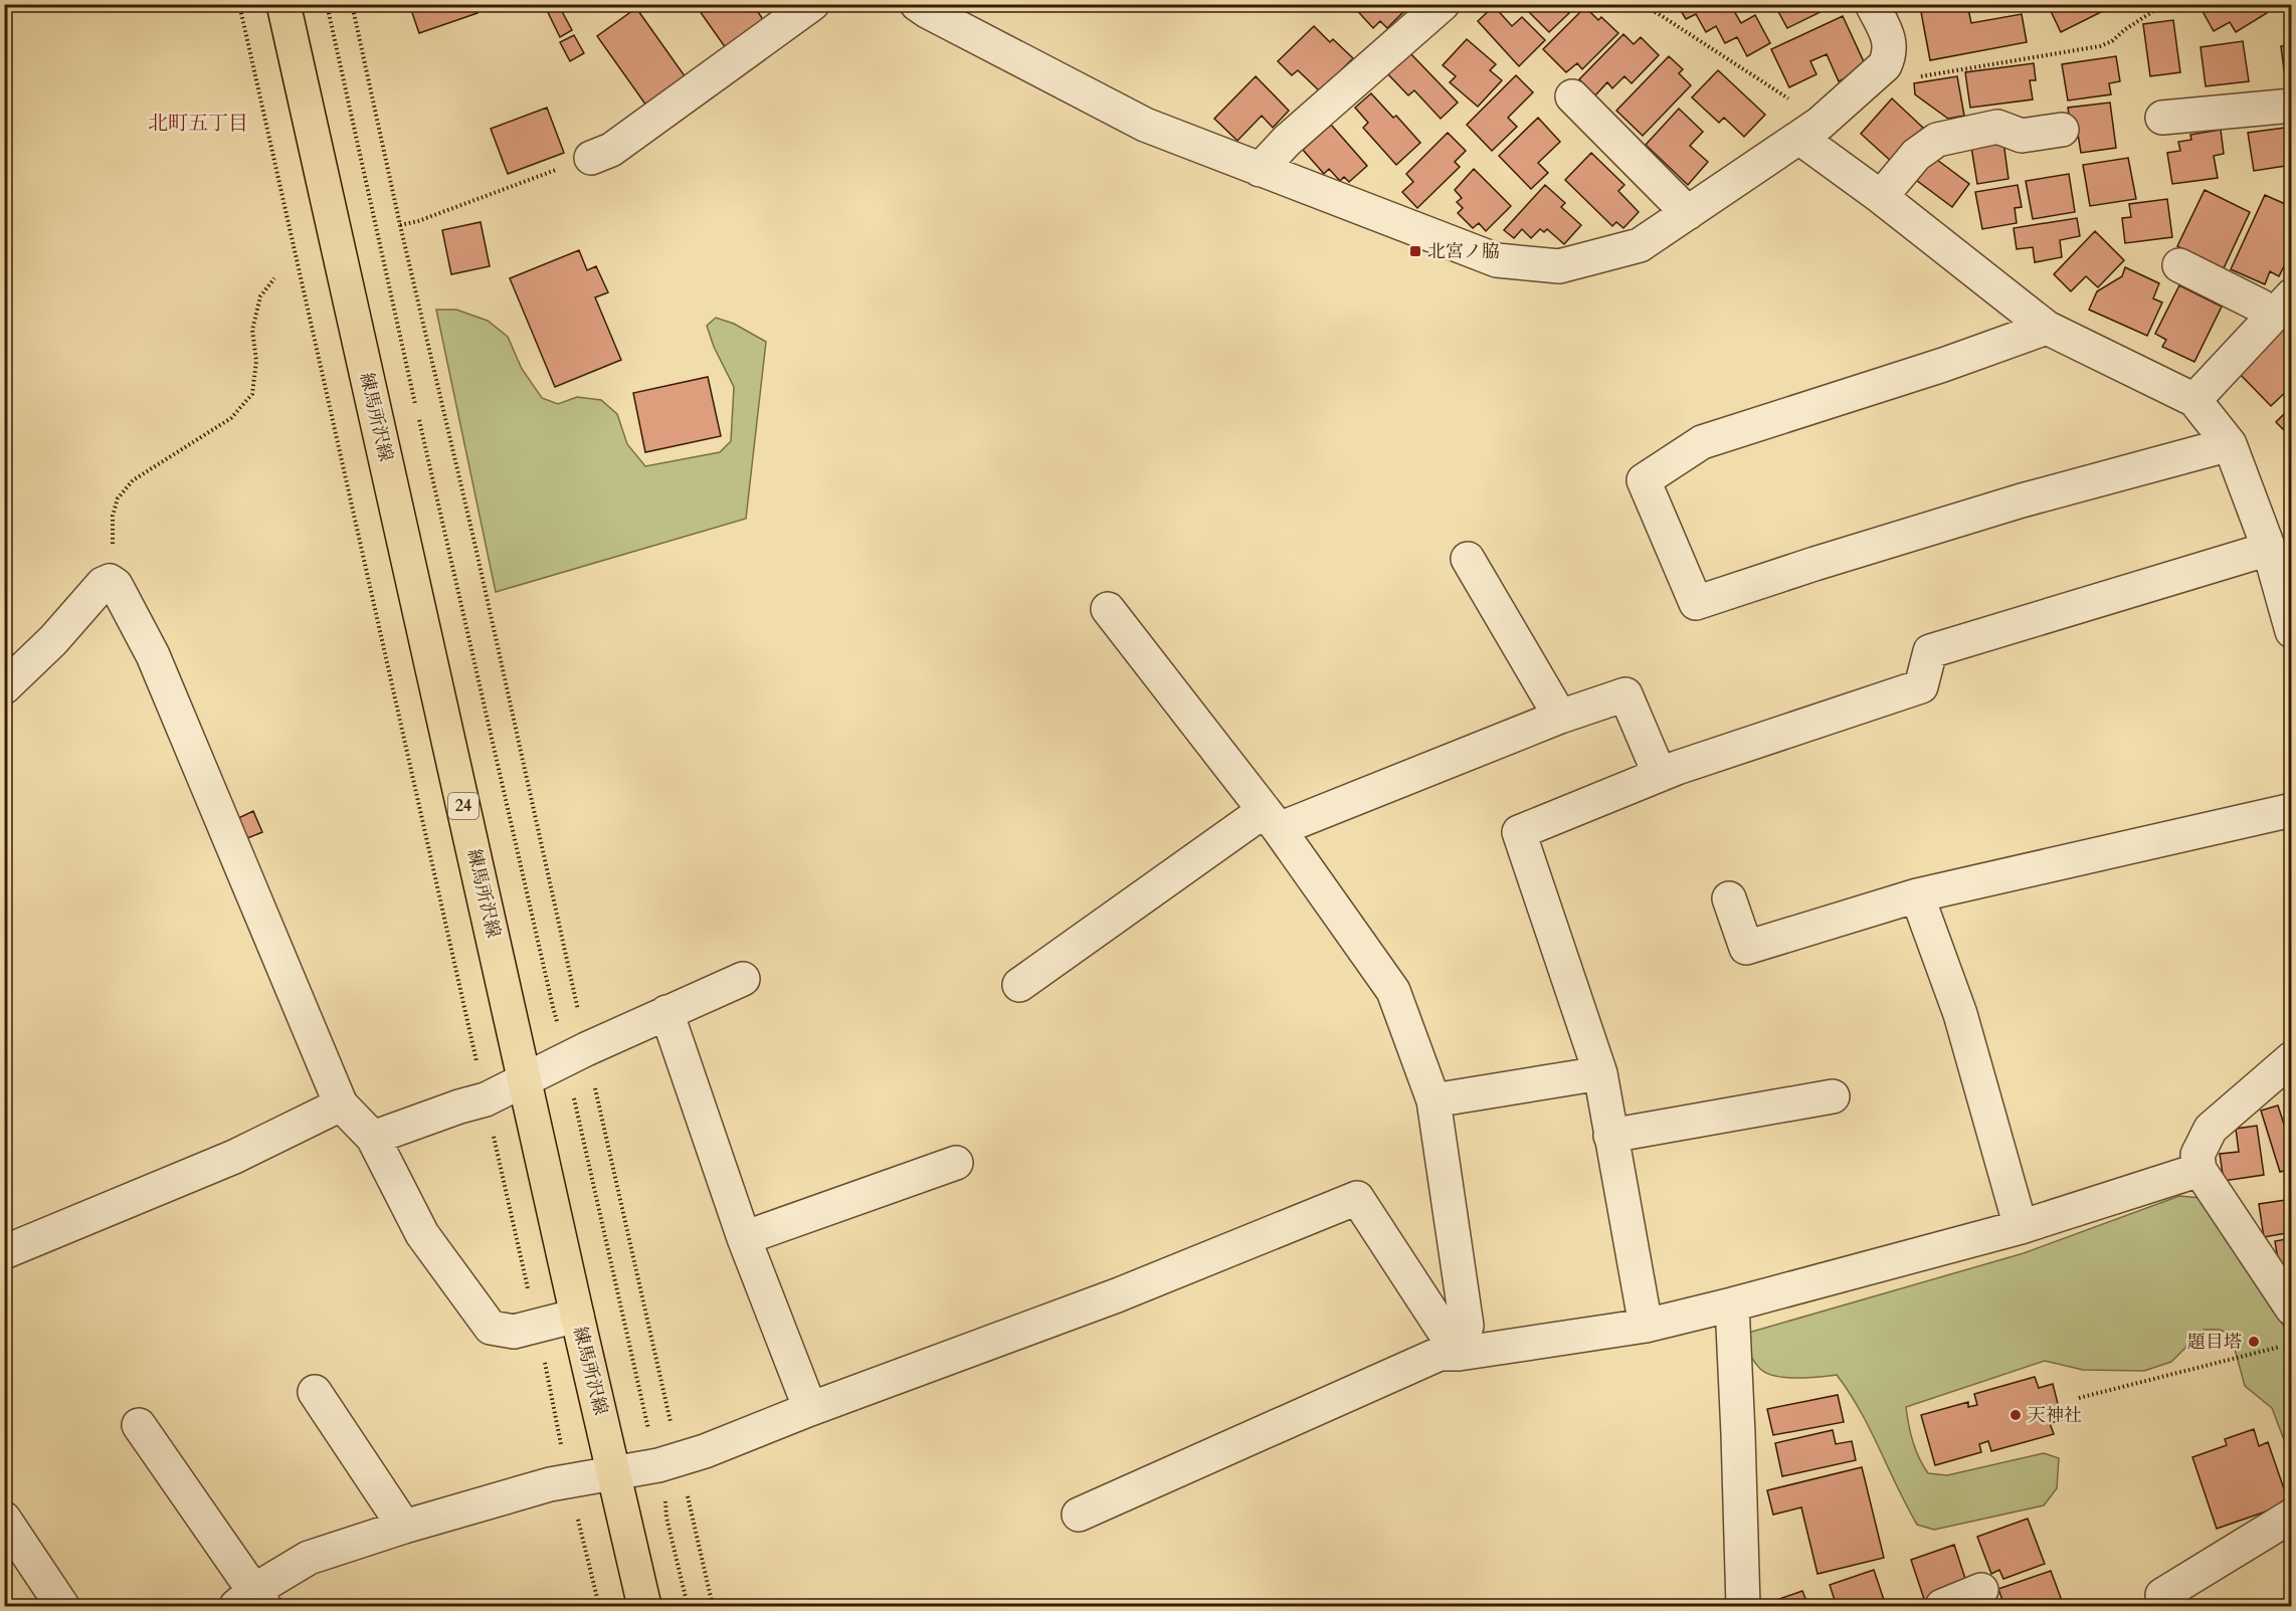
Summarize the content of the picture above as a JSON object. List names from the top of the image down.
{
  "streets": {
    "main road": ["練馬所沢線", "24"]
  },
  "districts": ["北町五丁目"],
  "places": {
    "transit": ["北宮ノ脇"],
    "other": ["題目塔", "天神社"]
  }
}
